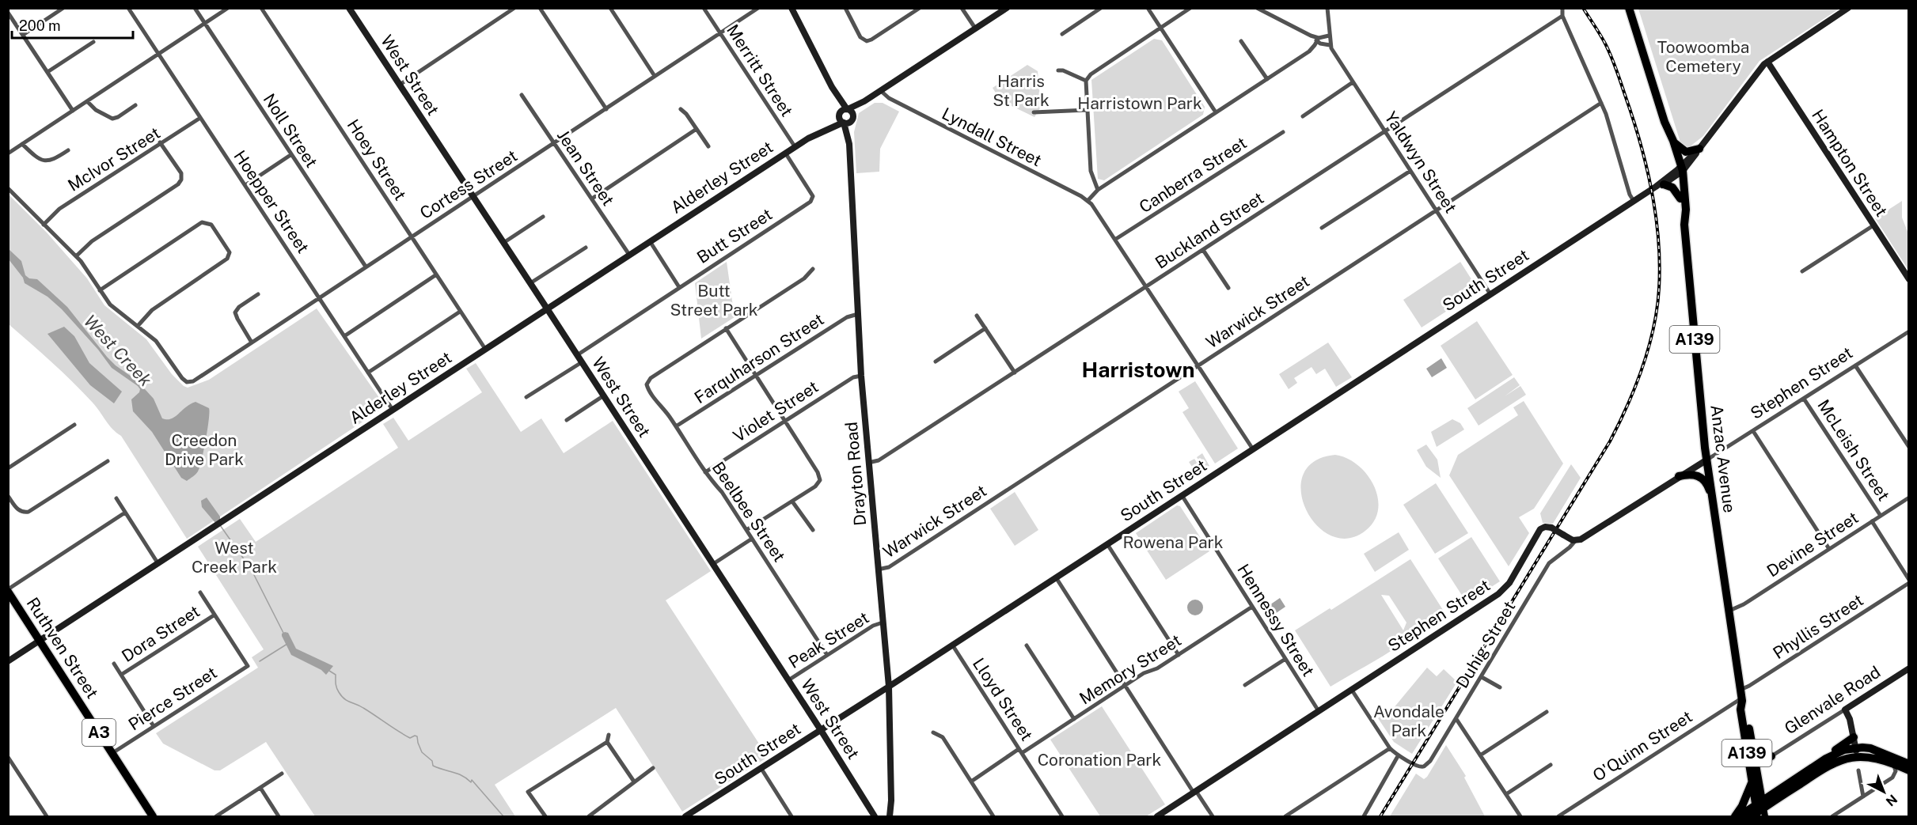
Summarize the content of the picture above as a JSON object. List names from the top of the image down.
{
  "streets": {
    "highway": [
      "A139",
      "Anzac Avenue",
      "Ruthven Street",
      "A3"
    ],
    "street": [
      "Merritt Street",
      "West Street",
      "Noll Street",
      "Lyndall Street",
      "McIvor Street",
      "Hoey Street",
      "Yaldwyn Street",
      "Hampton Street",
      "Jean Street",
      "Canberra Street",
      "Alderley Street",
      "Cortess Street",
      "Hoepper Street",
      "Buckland Street",
      "Butt Street",
      "South Street",
      "Warwick Street",
      "Farquharson Street",
      "Stephen Street",
      "Violet Street",
      "McLeish Street",
      "Drayton Road",
      "Beelbee Street",
      "Devine Street",
      "Hennessy Street",
      "Phyllis Street",
      "Dora Street",
      "Peak Street",
      "Duhig Street",
      "Memory Street",
      "Pierce Street",
      "Lloyd Street",
      "Glenvale Road",
      "O'Quinn Street"
    ]
  },
  "crossings": [
    ["Merritt Street", "Alderley Street"],
    ["Merritt Street", "Cortess Street"],
    ["West Street", "Alderley Street"],
    ["West Street", "Cortess Street"],
    ["West Street", "Butt Street"],
    ["West Street", "South Street"],
    ["West Street", "Peak Street"],
    ["Noll Street", "Cortess Street"],
    ["Lyndall Street", "Canberra Street"],
    ["Lyndall Street", "Buckland Street"],
    ["Lyndall Street", "South Street"],
    ["Lyndall Street", "Warwick Street"],
    ["McIvor Street", "Hoepper Street"],
    ["Hoey Street", "Alderley Street"],
    ["Hoey Street", "Cortess Street"],
    ["Yaldwyn Street", "Buckland Street"],
    ["Yaldwyn Street", "South Street"],
    ["Yaldwyn Street", "Warwick Street"],
    ["Hampton Street", "South Street"],
    ["Jean Street", "Alderley Street"],
    ["Jean Street", "Cortess Street"],
    ["Alderley Street", "Hoepper Street"],
    ["Alderley Street", "Butt Street"],
    ["Alderley Street", "Drayton Road"],
    ["Alderley Street", "Ruthven Street"],
    ["Cortess Street", "Hoepper Street"],
    ["Buckland Street", "Drayton Road"],
    ["South Street", "Anzac Avenue"],
    ["South Street", "Drayton Road"],
    ["South Street", "Hennessy Street"],
    ["South Street", "Lloyd Street"],
    ["Warwick Street", "Drayton Road"],
    ["Farquharson Street", "Drayton Road"],
    ["Farquharson Street", "Beelbee Street"],
    ["Stephen Street", "McLeish Street"],
    ["Stephen Street", "Anzac Avenue"],
    ["Stephen Street", "Hennessy Street"],
    ["Stephen Street", "Duhig Street"],
    ["Violet Street", "Drayton Road"],
    ["Violet Street", "Beelbee Street"],
    ["McLeish Street", "Devine Street"],
    ["Anzac Avenue", "Devine Street"],
    ["Anzac Avenue", "Phyllis Street"],
    ["Anzac Avenue", "O'Quinn Street"],
    ["Drayton Road", "Peak Street"],
    ["Beelbee Street", "Peak Street"],
    ["Hennessy Street", "Memory Street"],
    ["Phyllis Street", "O'Quinn Street"],
    ["Dora Street", "Pierce Street"],
    ["Ruthven Street", "Pierce Street"],
    ["Memory Street", "Lloyd Street"]
  ],
  "districts": ["Harristown"],
  "water": ["West Creek"],
  "parks": [
    "Toowoomba Cemetery",
    "Harris St Park",
    "Harristown Park",
    "Butt Street Park",
    "Creedon Drive Park",
    "Rowena Park",
    "West Creek Park",
    "Avondale Park",
    "Coronation Park"
  ],
  "scale_bar": "200 m",
  "north": "bottom right"
}
